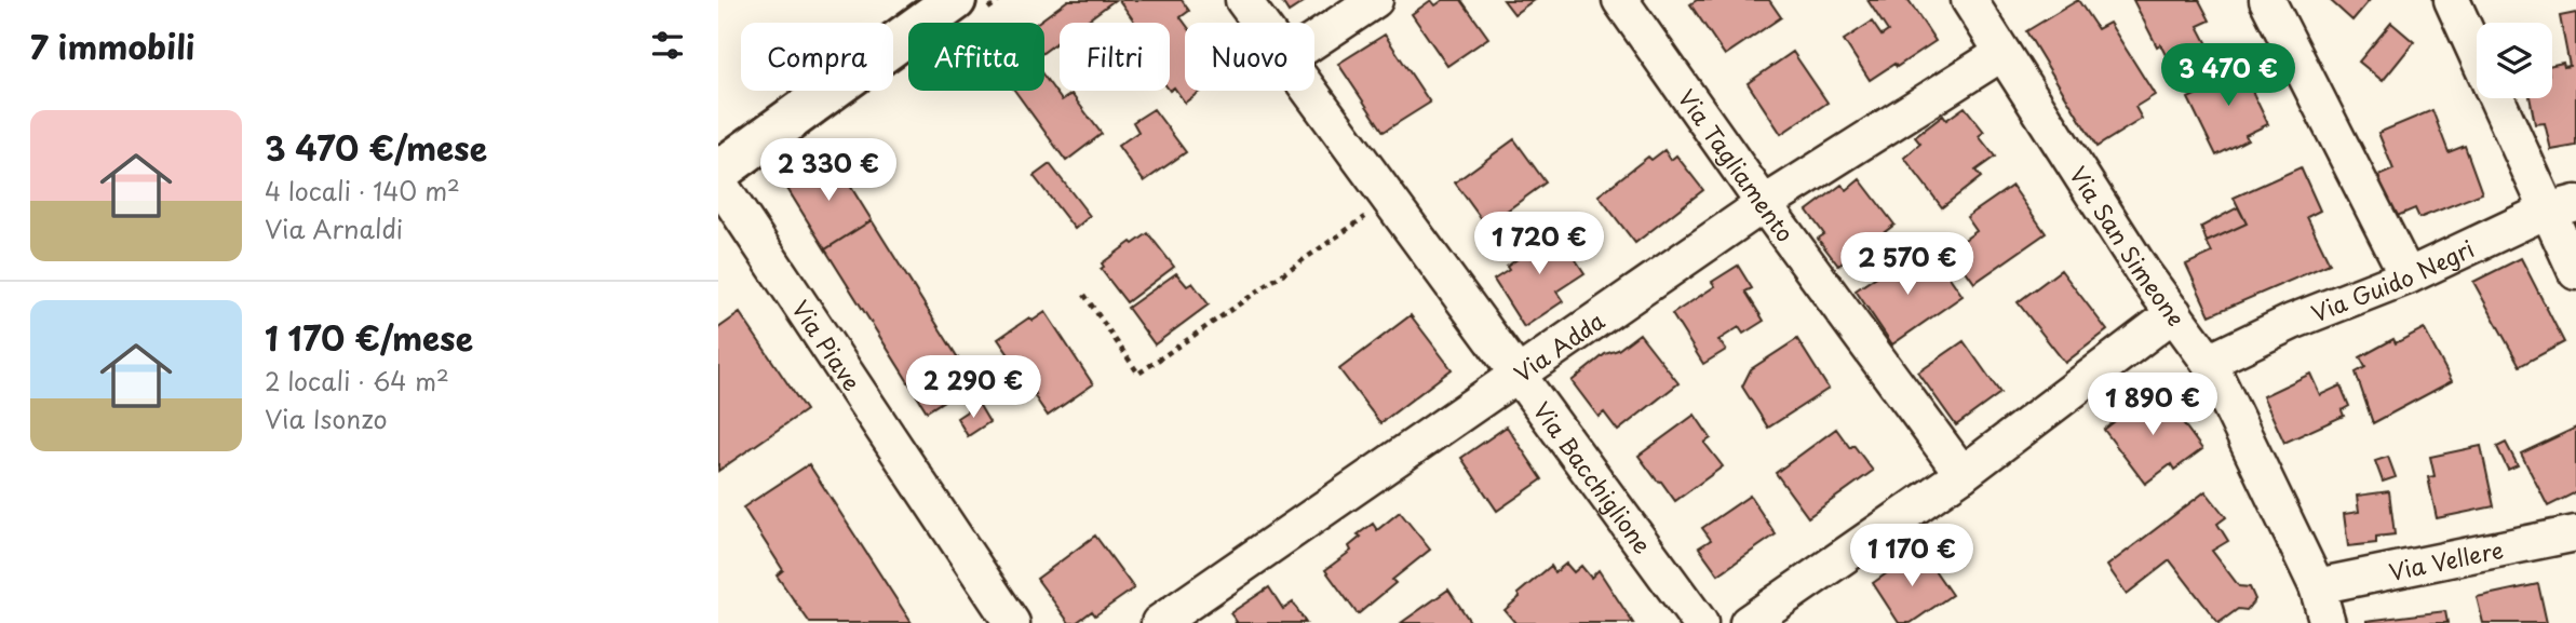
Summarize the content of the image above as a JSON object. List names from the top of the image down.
{
  "streets": {
    "street": [
      "Via Tagliamento",
      "Via San Simeone",
      "Via Guido Negri",
      "Via Piave",
      "Via Adda",
      "Via Bacchiglione",
      "Via Vellere"
    ]
  },
  "crossings": [
    ["Via Tagliamento", "Via Adda"],
    ["Via San Simeone", "Via Guido Negri"],
    ["Via San Simeone", "Via Adda"],
    ["Via San Simeone", "Via Vellere"],
    ["Via Adda", "Via Bacchiglione"]
  ],
  "page": {
    "heading": "7 immobili",
    "chip": [
      "Compra",
      "Affitta",
      "Filtri",
      "Nuovo"
    ],
    "price": [
      "3 470 €",
      "2 330 €",
      "1 720 €",
      "2 570 €",
      "2 290 €",
      "1 890 €",
      "1 170 €"
    ],
    "list": [
      {
        "name": "3 470 €/mese",
        "note": "4 locali · 140 m² · Via Arnaldi"
      },
      {
        "name": "1 170 €/mese",
        "note": "2 locali · 64 m² · Via Isonzo"
      }
    ]
  }
}
